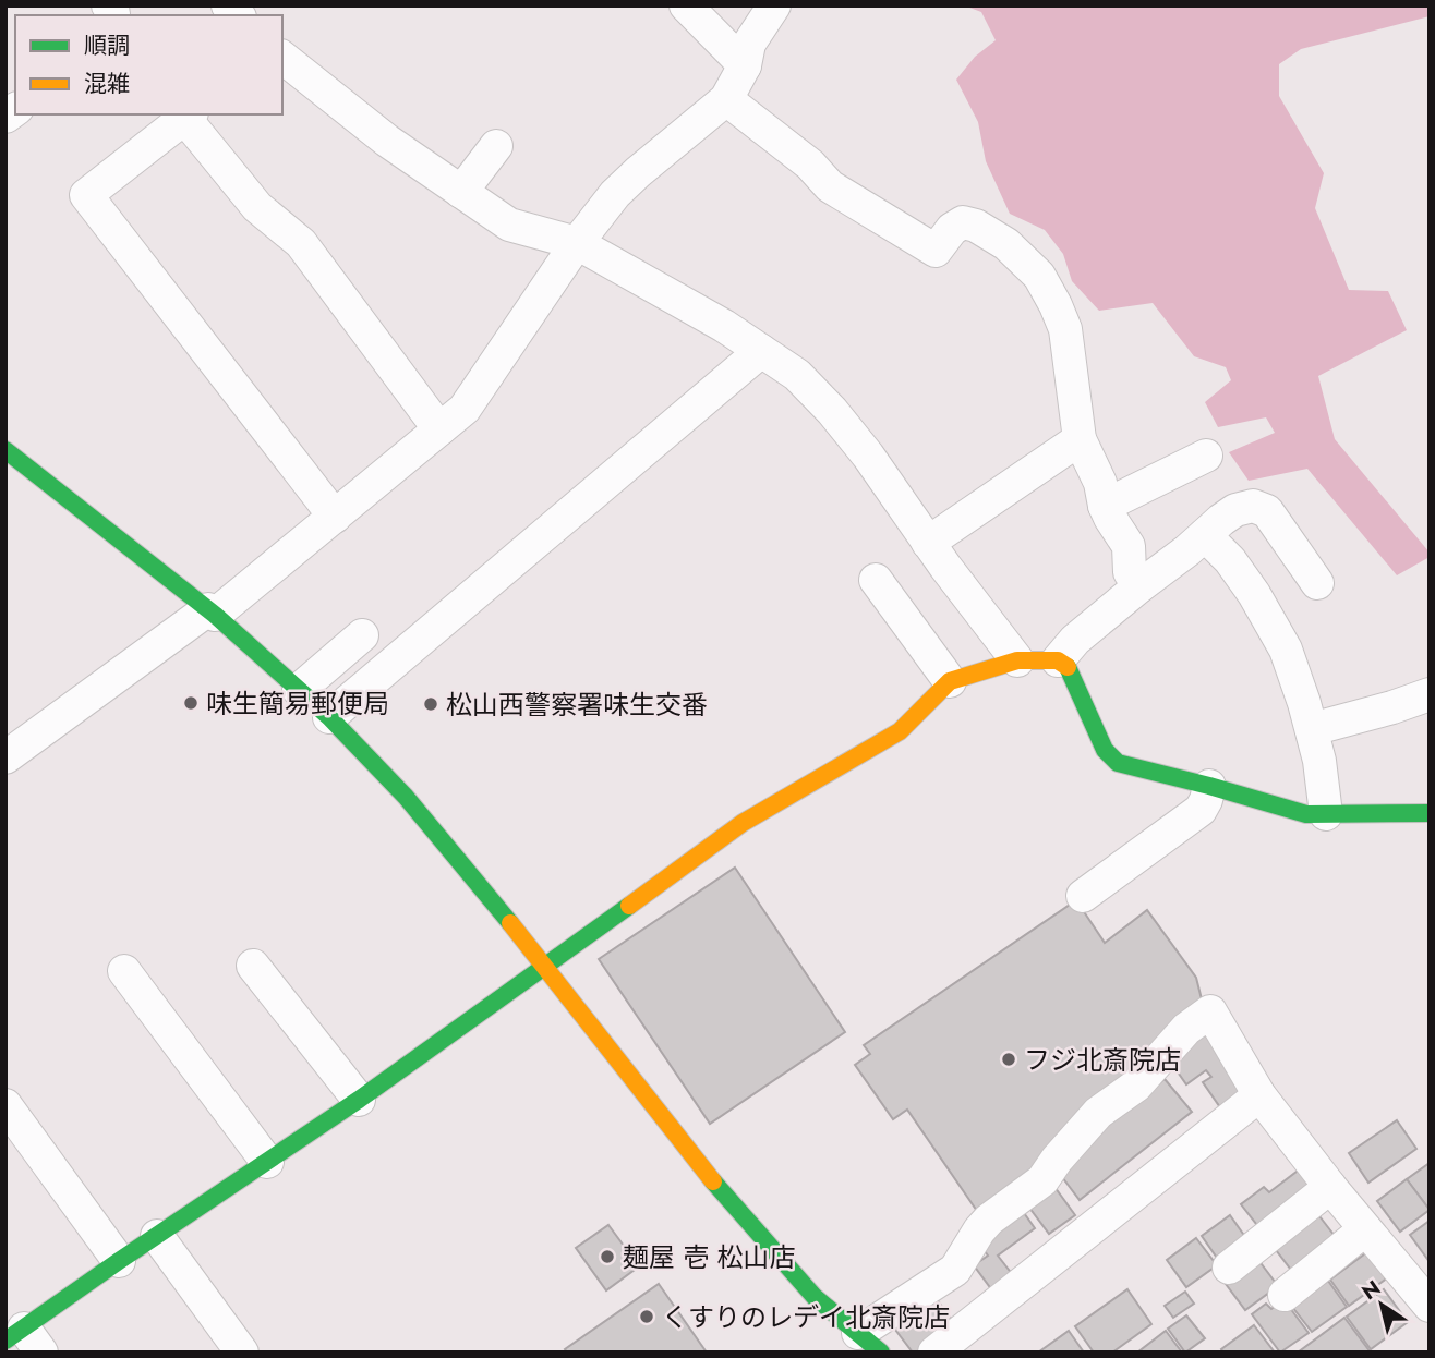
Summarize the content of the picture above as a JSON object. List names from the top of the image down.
{
  "places": [
    "味生簡易郵便局",
    "松山西警察署味生交番",
    "フジ北斎院店",
    "麺屋 壱 松山店",
    "くすりのレデイ北斎院店"
  ],
  "legend": ["順調", "混雑"],
  "north": "top left"
}
